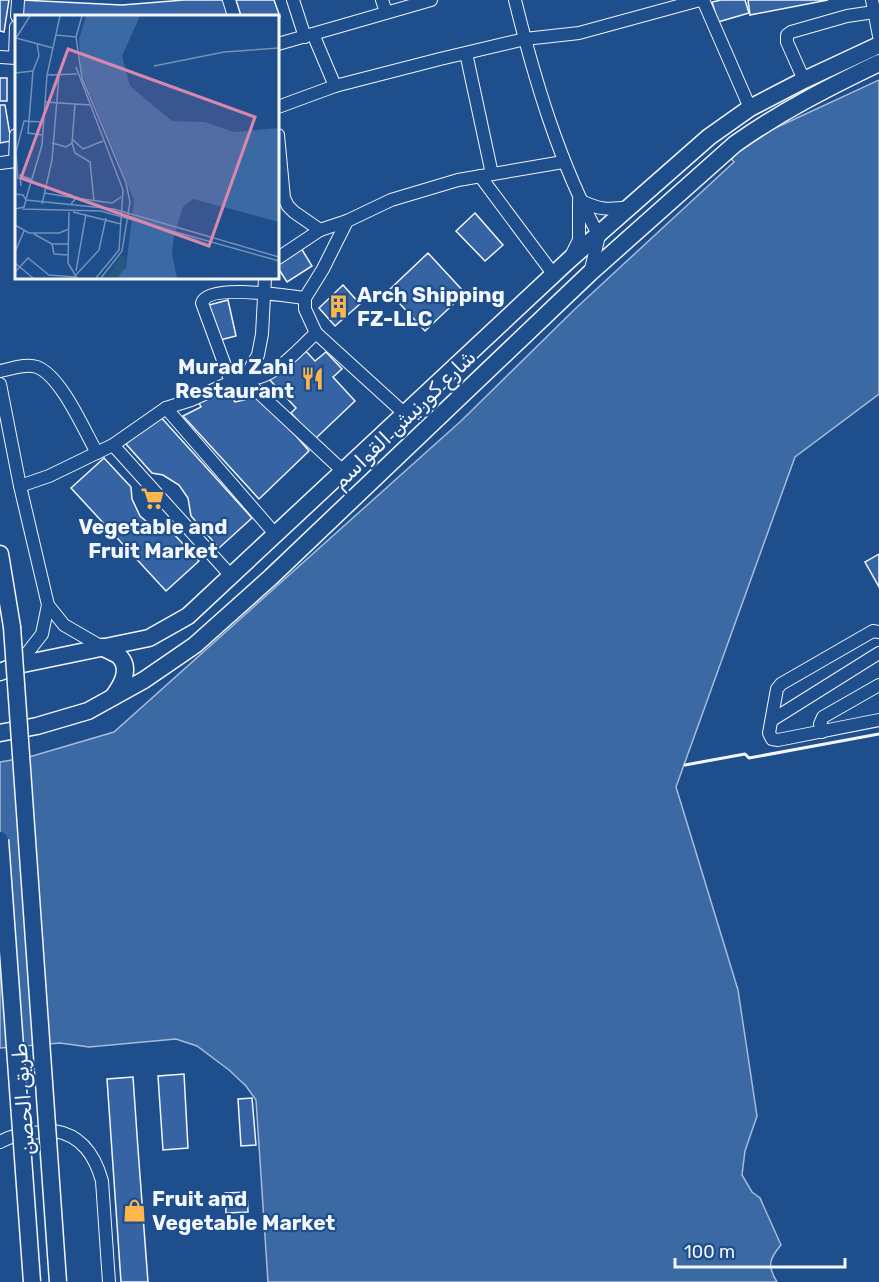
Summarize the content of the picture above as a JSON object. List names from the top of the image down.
{
  "streets": {
    "main road": ["شارع كورنيش القواسم", "طريق الحصن"]
  },
  "places": {
    "building": ["Arch Shipping FZ-LLC"],
    "restaurant": ["Murad Zahi Restaurant"],
    "supermarket": ["Vegetable and Fruit Market"],
    "shop": ["Fruit and Vegetable Market"]
  },
  "scale_bar": "100 m"
}
